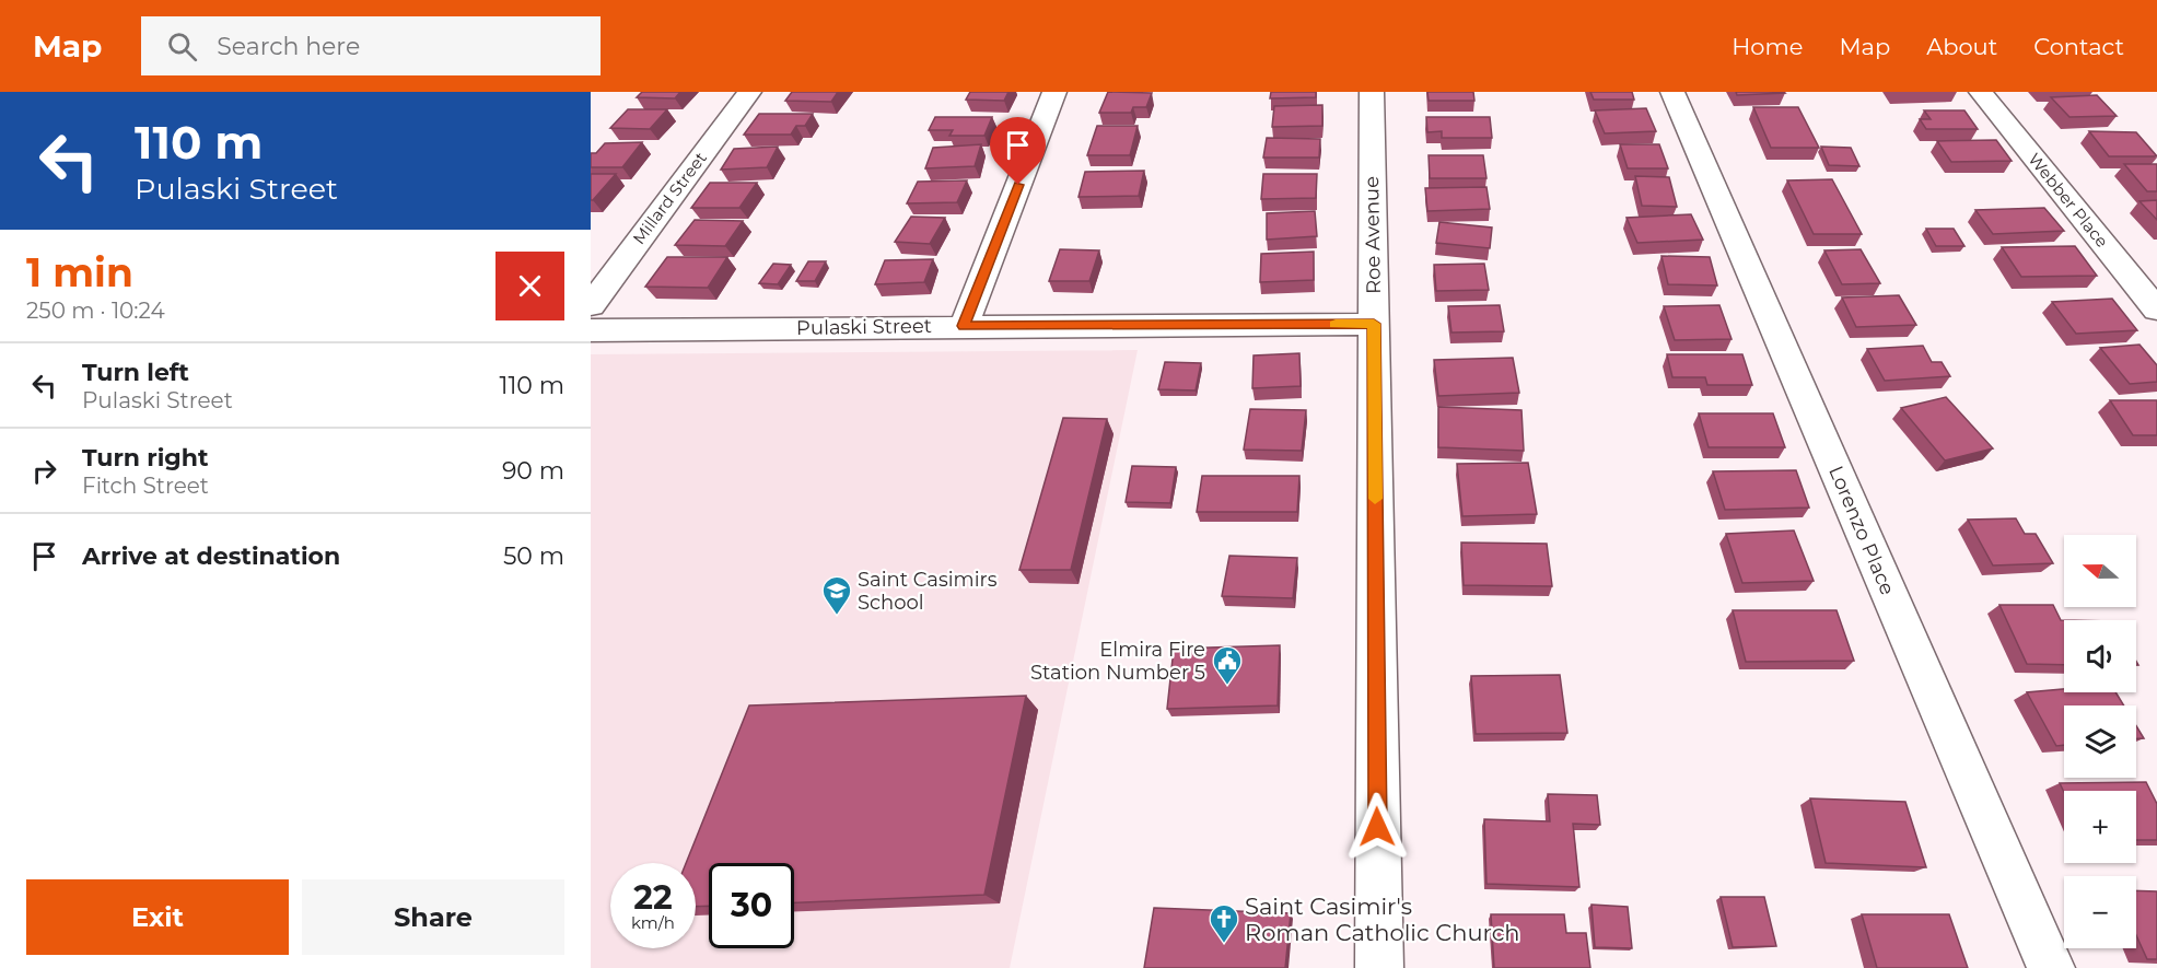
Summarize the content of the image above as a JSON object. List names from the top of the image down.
{
  "streets": {
    "street": [
      "Millard Street",
      "Webber Place",
      "Roe Avenue",
      "Pulaski Street",
      "Lorenzo Place"
    ]
  },
  "crossings": [
    ["Roe Avenue", "Pulaski Street"]
  ],
  "places": {
    "school or university": ["Saint Casimirs School"],
    "public building": ["Elmira Fire Station Number 5"],
    "church": ["Saint Casimir's Roman Catholic Church"]
  },
  "north": "left",
  "page": {
    "header": "Map",
    "search": "Search here",
    "nav": [
      "Home",
      "Map",
      "About",
      "Contact"
    ],
    "turn": ["110 m", "Pulaski Street"],
    "heading": ["1 min", "250 m · 10:24"],
    "list": [
      {
        "name": "Turn left",
        "note": "Pulaski Street",
        "value": "110 m"
      },
      {
        "name": "Turn right",
        "note": "Fitch Street",
        "value": "90 m"
      },
      {
        "name": "Arrive at destination",
        "value": "50 m"
      }
    ],
    "map_buttons": ["+", "−"],
    "speed": "22 km/h",
    "limit": "30",
    "buttons": ["Exit", "Share"]
  }
}
